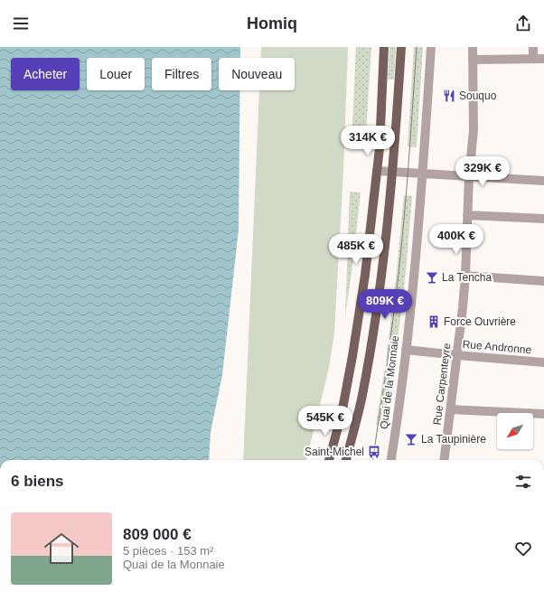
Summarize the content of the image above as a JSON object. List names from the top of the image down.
{
  "streets": {
    "main road": ["Quai de la Monnaie"],
    "street": ["Rue Andronne", "Rue Carpenteyre"]
  },
  "crossings": [
    ["Rue Andronne", "Quai de la Monnaie"],
    ["Rue Andronne", "Rue Carpenteyre"]
  ],
  "places": {
    "restaurant": ["Souquo"],
    "bar": ["La Tencha", "La Taupinière"],
    "building": ["Force Ouvrière"],
    "bus stop": ["Saint-Michel"]
  },
  "north": "bottom left",
  "page": {
    "header": "Homiq",
    "chip": [
      "Acheter",
      "Louer",
      "Filtres",
      "Nouveau"
    ],
    "price": [
      "314K €",
      "329K €",
      "400K €",
      "485K €",
      "809K €",
      "545K €"
    ],
    "heading": "6 biens",
    "list": [
      {
        "name": "809 000 €",
        "note": "5 pièces · 153 m² · Quai de la Monnaie"
      }
    ]
  }
}
